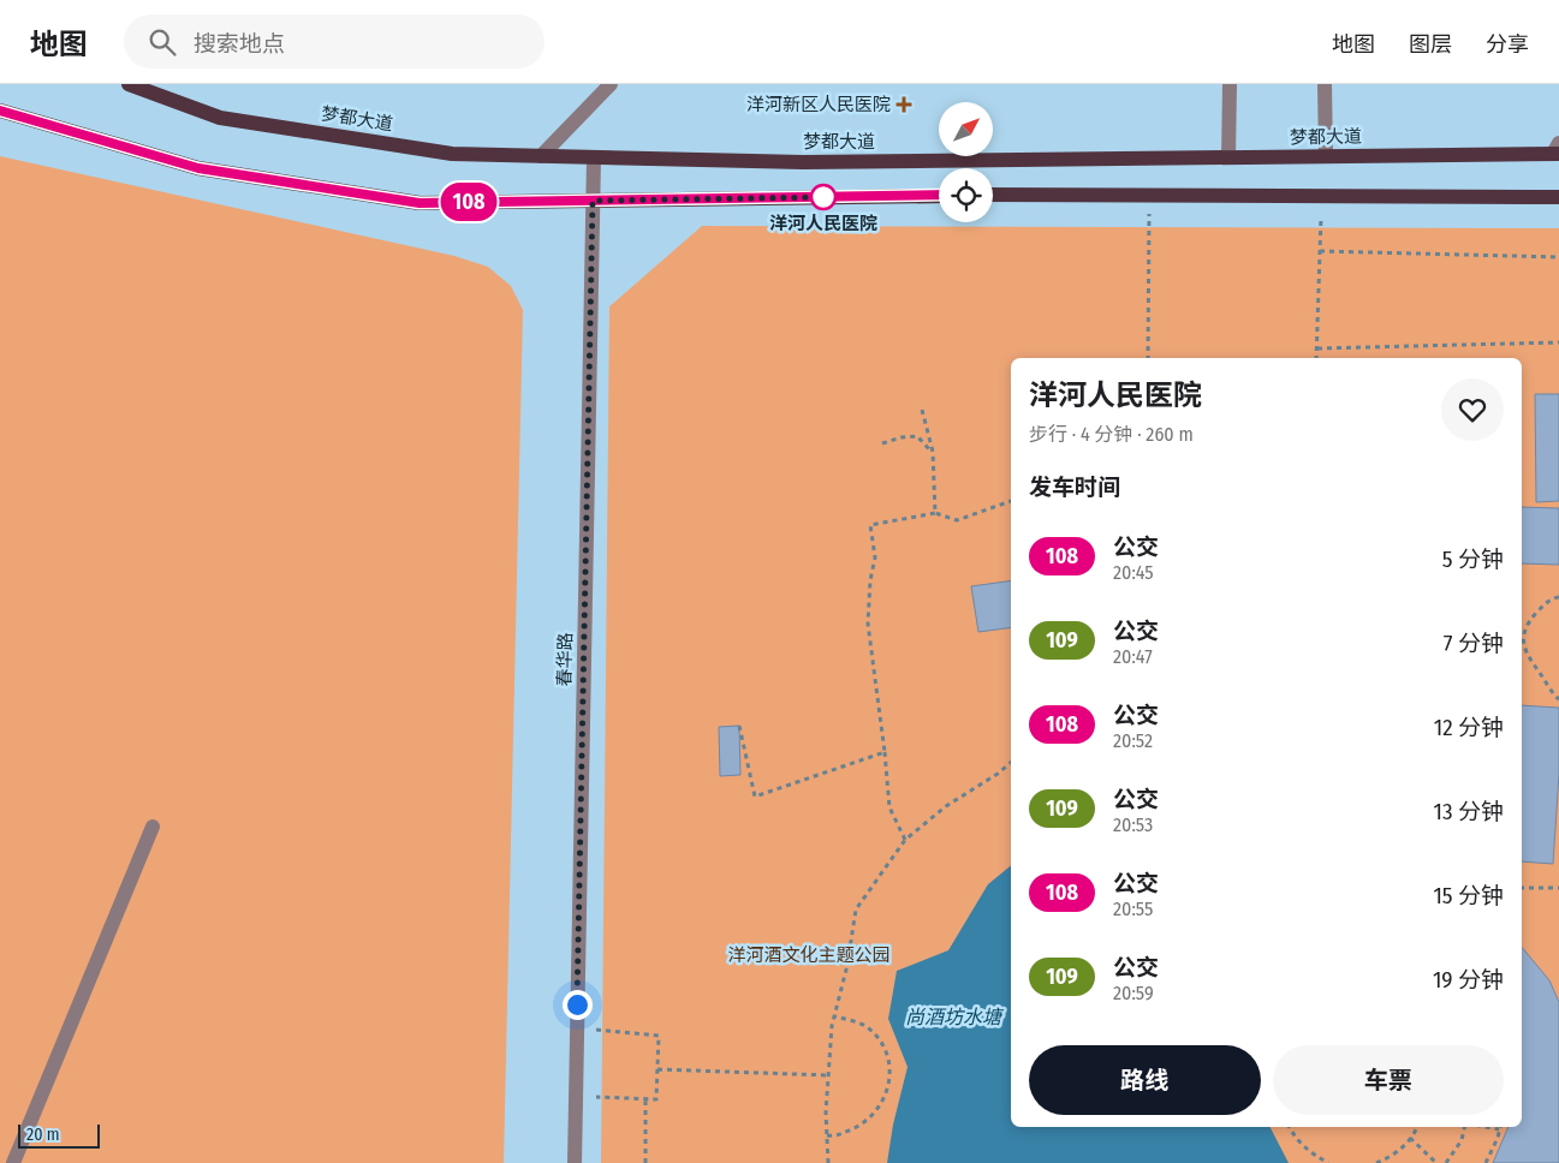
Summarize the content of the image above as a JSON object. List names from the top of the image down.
{
  "streets": {
    "main road": ["梦都大道"],
    "street": ["春华路"]
  },
  "crossings": [
    ["梦都大道", "春华路"]
  ],
  "water": ["尚酒坊水塘"],
  "parks": ["洋河酒文化主题公园"],
  "places": {
    "health": ["洋河新区人民医院"],
    "other": ["洋河人民医院"]
  },
  "lines": ["bus line 108"],
  "scale_bar": "20 m",
  "north": "top right",
  "page": {
    "header": "地图",
    "search": "搜索地点",
    "nav": ["地图", "图层", "分享"],
    "on_map": "108",
    "heading": [
      ["洋河人民医院", "步行 · 4 分钟 · 260 m"],
      "发车时间"
    ],
    "list": [
      {
        "mark": "108",
        "name": "公交",
        "note": "20:45",
        "value": "5 分钟"
      },
      {
        "mark": "109",
        "name": "公交",
        "note": "20:47",
        "value": "7 分钟"
      },
      {
        "mark": "108",
        "name": "公交",
        "note": "20:52",
        "value": "12 分钟"
      },
      {
        "mark": "109",
        "name": "公交",
        "note": "20:53",
        "value": "13 分钟"
      },
      {
        "mark": "108",
        "name": "公交",
        "note": "20:55",
        "value": "15 分钟"
      },
      {
        "mark": "109",
        "name": "公交",
        "note": "20:59",
        "value": "19 分钟"
      }
    ],
    "buttons": ["路线", "车票"],
    "scale": "20 m"
  }
}
